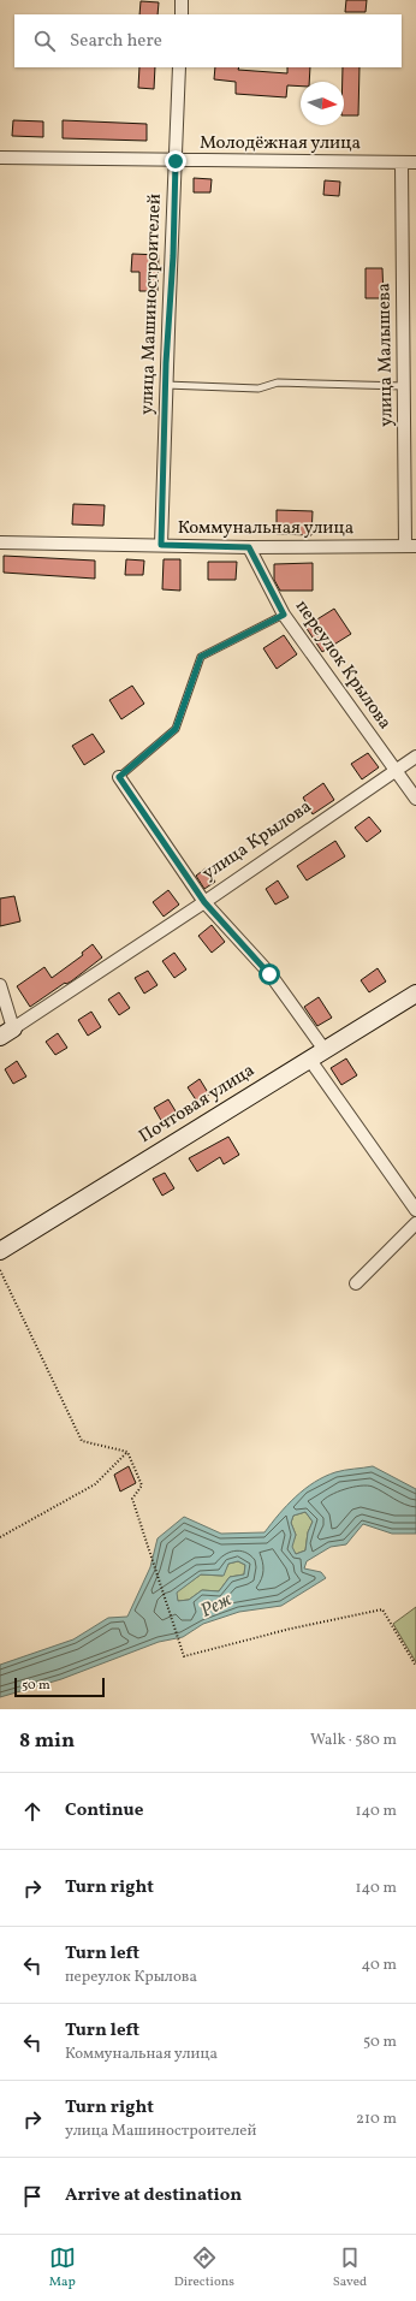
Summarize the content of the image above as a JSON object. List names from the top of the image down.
{
  "streets": {
    "main road": ["Почтовая улица"],
    "street": [
      "Молодёжная улица",
      "улица Машиностроителей",
      "улица Малышева",
      "Коммунальная улица",
      "переулок Крылова",
      "улица Крылова"
    ]
  },
  "crossings": [
    ["Молодёжная улица", "улица Машиностроителей"],
    ["Молодёжная улица", "улица Малышева"],
    ["улица Машиностроителей", "Коммунальная улица"],
    ["улица Малышева", "Коммунальная улица"],
    ["Коммунальная улица", "переулок Крылова"],
    ["переулок Крылова", "улица Крылова"]
  ],
  "water": ["Реж"],
  "scale_bar": "50 m",
  "north": "right",
  "page": {
    "search": "Search here",
    "scale": "50 m",
    "heading": ["8 min", "Walk · 580 m"],
    "list": [
      ["Continue", "140 m"],
      ["Turn right", "140 m"],
      ["Turn left", "переулок Крылова", "40 m"],
      ["Turn left", "Коммунальная улица", "50 m"],
      ["Turn right", "улица Машиностроителей", "210 m"],
      "Arrive at destination"
    ],
    "nav": ["Map", "Directions", "Saved"]
  }
}
